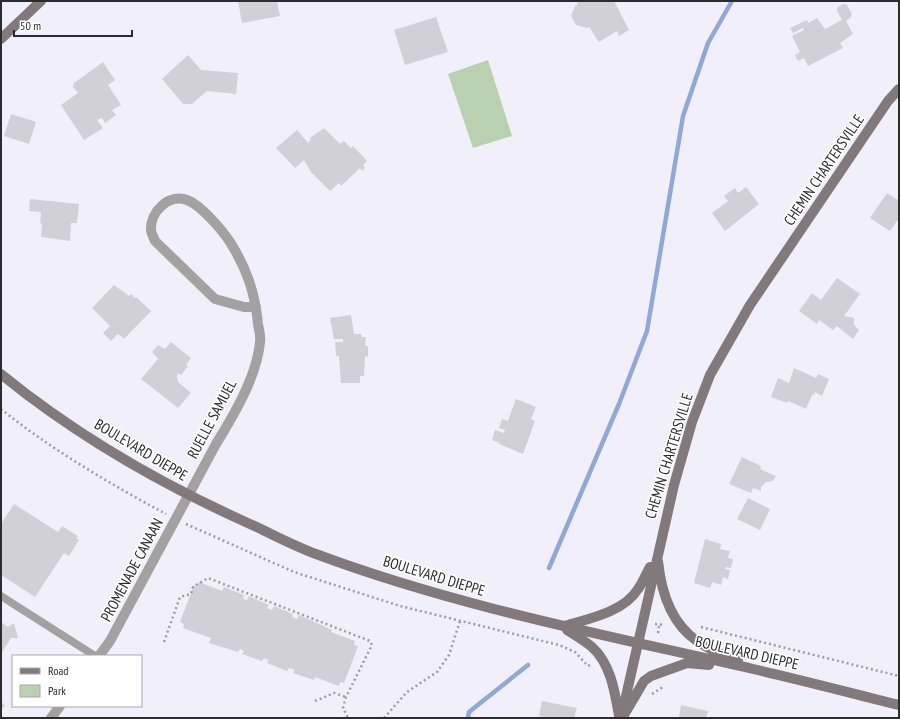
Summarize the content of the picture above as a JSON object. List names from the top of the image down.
{
  "streets": {
    "main road": ["CHEMIN CHARTERSVILLE", "BOULEVARD DIEPPE"],
    "street": ["RUELLE SAMUEL", "PROMENADE CANAAN"]
  },
  "crossings": [
    ["CHEMIN CHARTERSVILLE", "BOULEVARD DIEPPE"],
    ["RUELLE SAMUEL", "BOULEVARD DIEPPE"],
    ["RUELLE SAMUEL", "PROMENADE CANAAN"],
    ["BOULEVARD DIEPPE", "PROMENADE CANAAN"]
  ],
  "legend": ["Road", "Park"],
  "scale_bar": "50 m"
}
